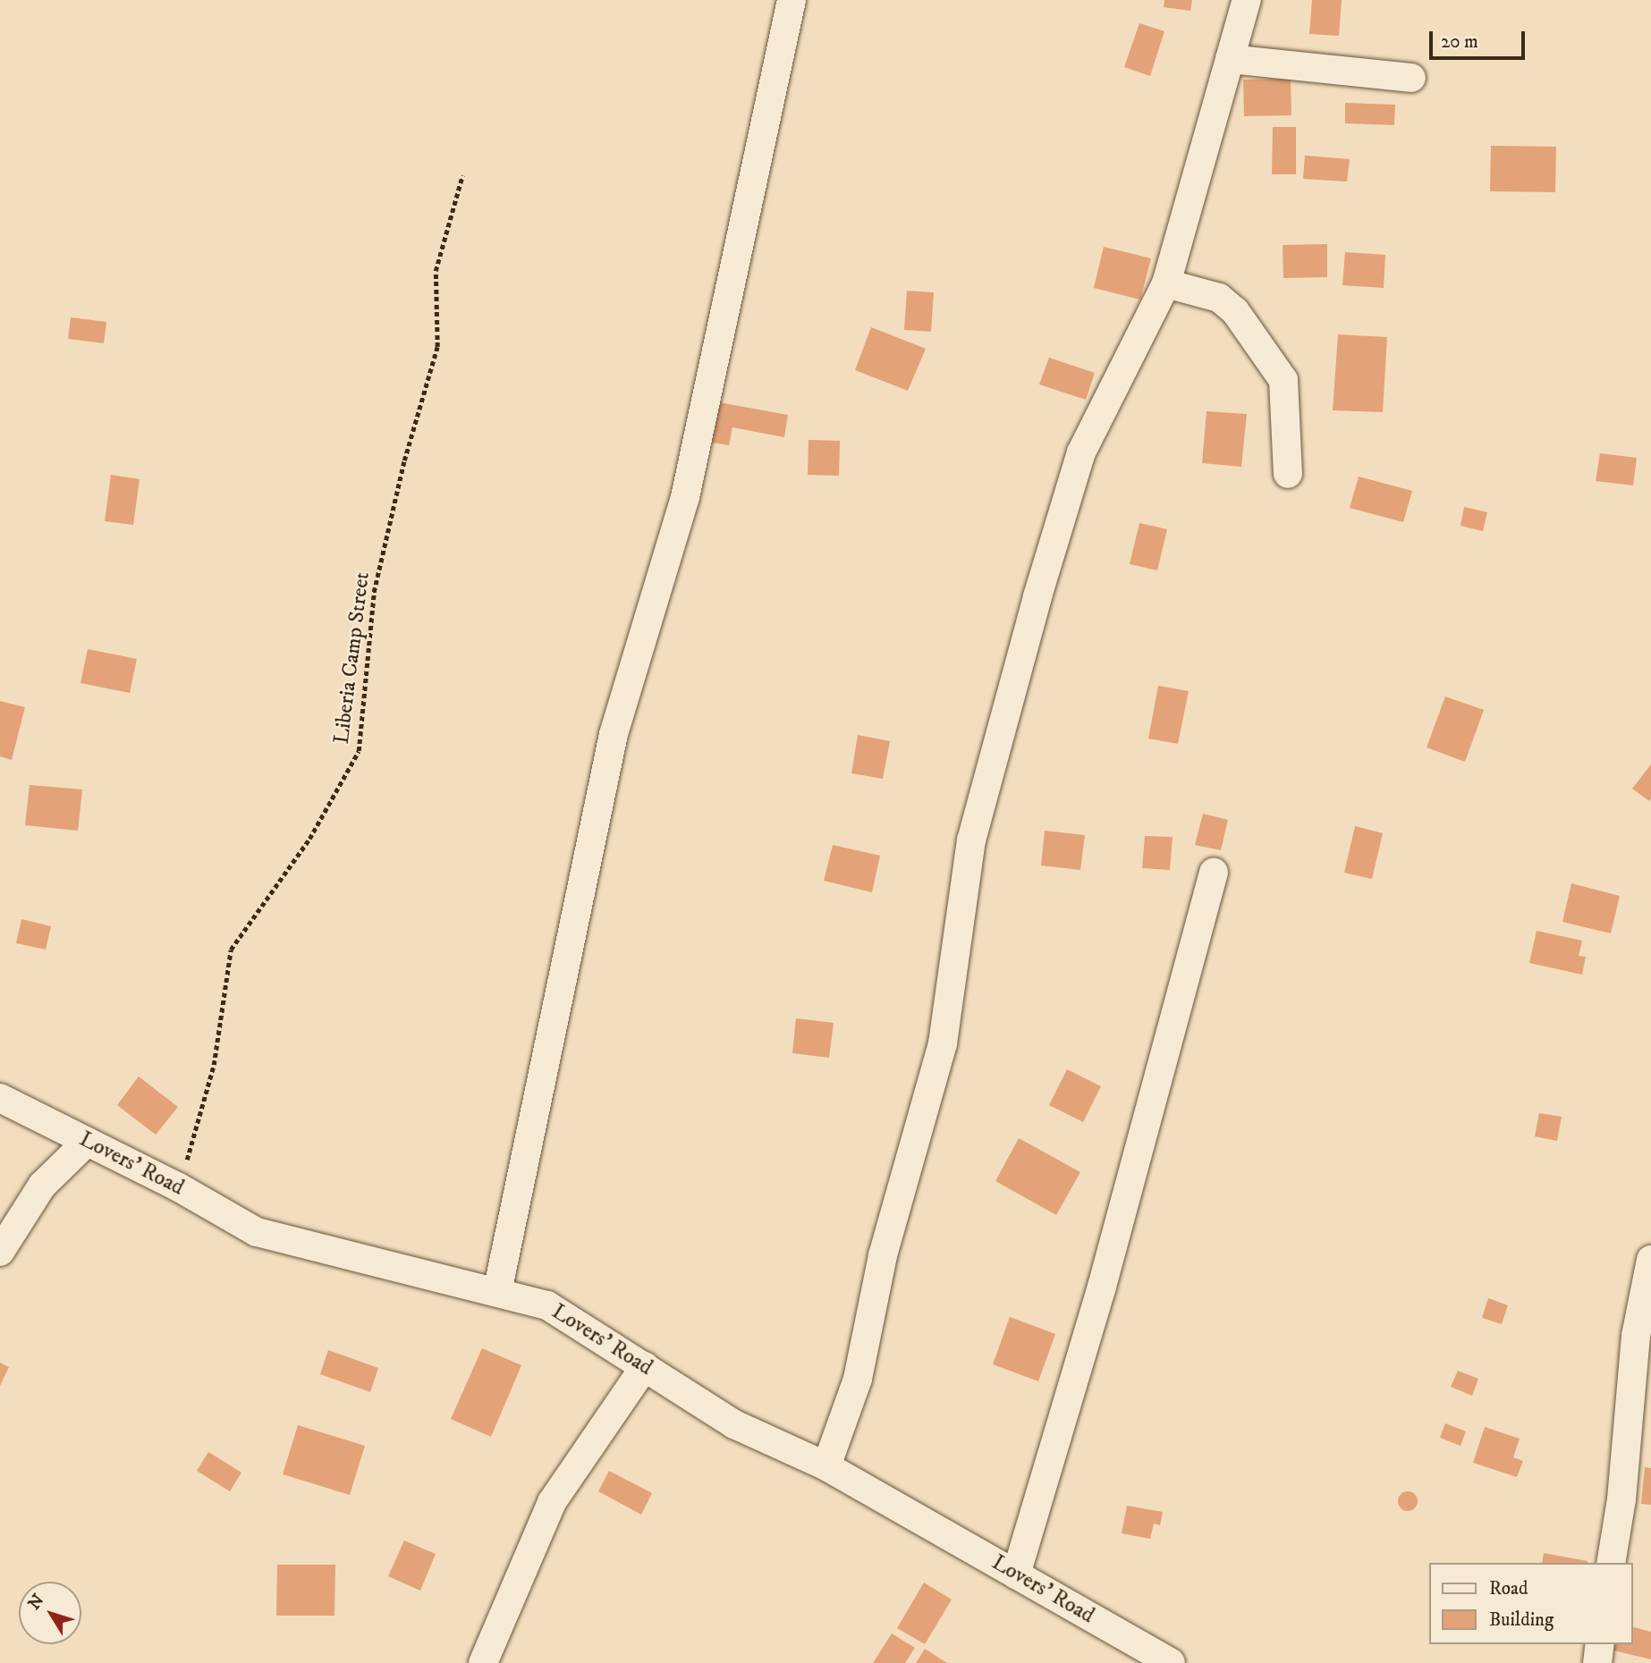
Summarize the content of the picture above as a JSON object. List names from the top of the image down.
{
  "streets": {
    "street": ["Lovers' Road"],
    "path": ["Liberia Camp Street"]
  },
  "crossings": [
    ["Liberia Camp Street", "Lovers' Road"]
  ],
  "legend": ["Road", "Building"],
  "scale_bar": "20 m",
  "north": "top left"
}
